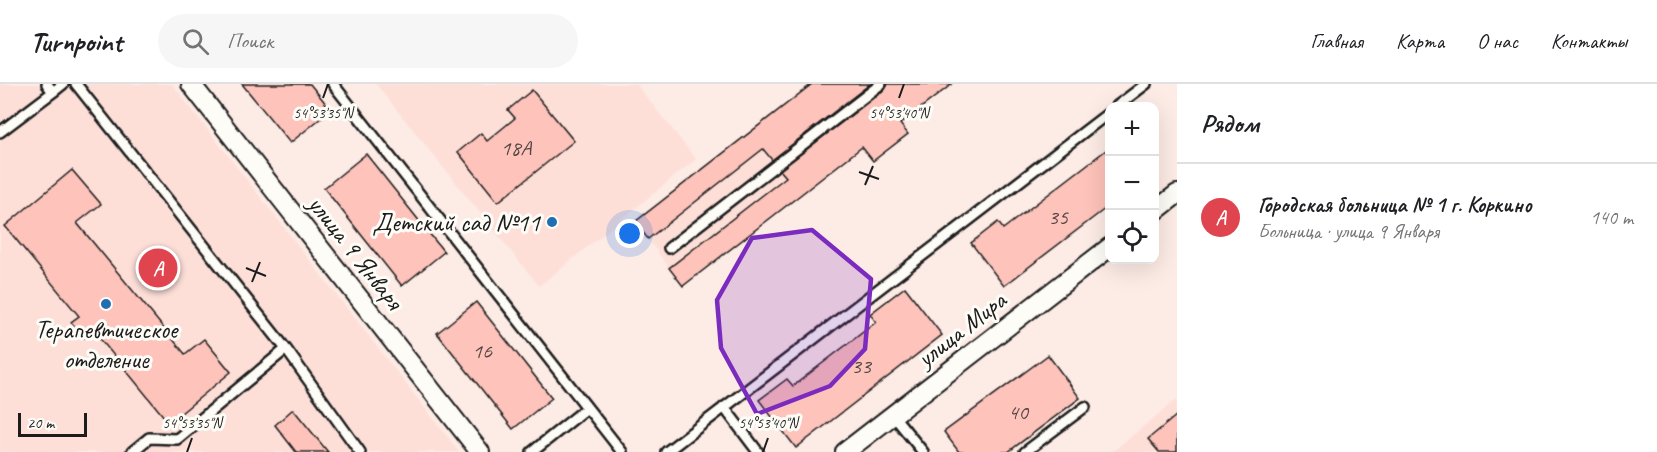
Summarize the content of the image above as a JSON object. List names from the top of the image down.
{
  "streets": {
    "street": ["улица 9 Января", "улица Мира"]
  },
  "places": ["Детский сад №11", "Терапевтическое отделение"],
  "house_numbers": [
    "18А",
    "35",
    "16",
    "33",
    "40"
  ],
  "scale_bar": "20 m",
  "page": {
    "header": "Turnpoint",
    "search": "Поиск",
    "nav": [
      "Главная",
      "Карта",
      "О нас",
      "Контакты"
    ],
    "heading": "Рядом",
    "map_buttons": ["+", "−"],
    "list": [
      {
        "mark": "A",
        "name": "Городская больница № 1 г. Коркино",
        "note": "Больница · улица 9 Января",
        "value": "140 m"
      }
    ],
    "pins": "A",
    "scale": "20 m"
  },
  "coordinates": ["54°53'35\"N", "54°53'40\"N"]
}
